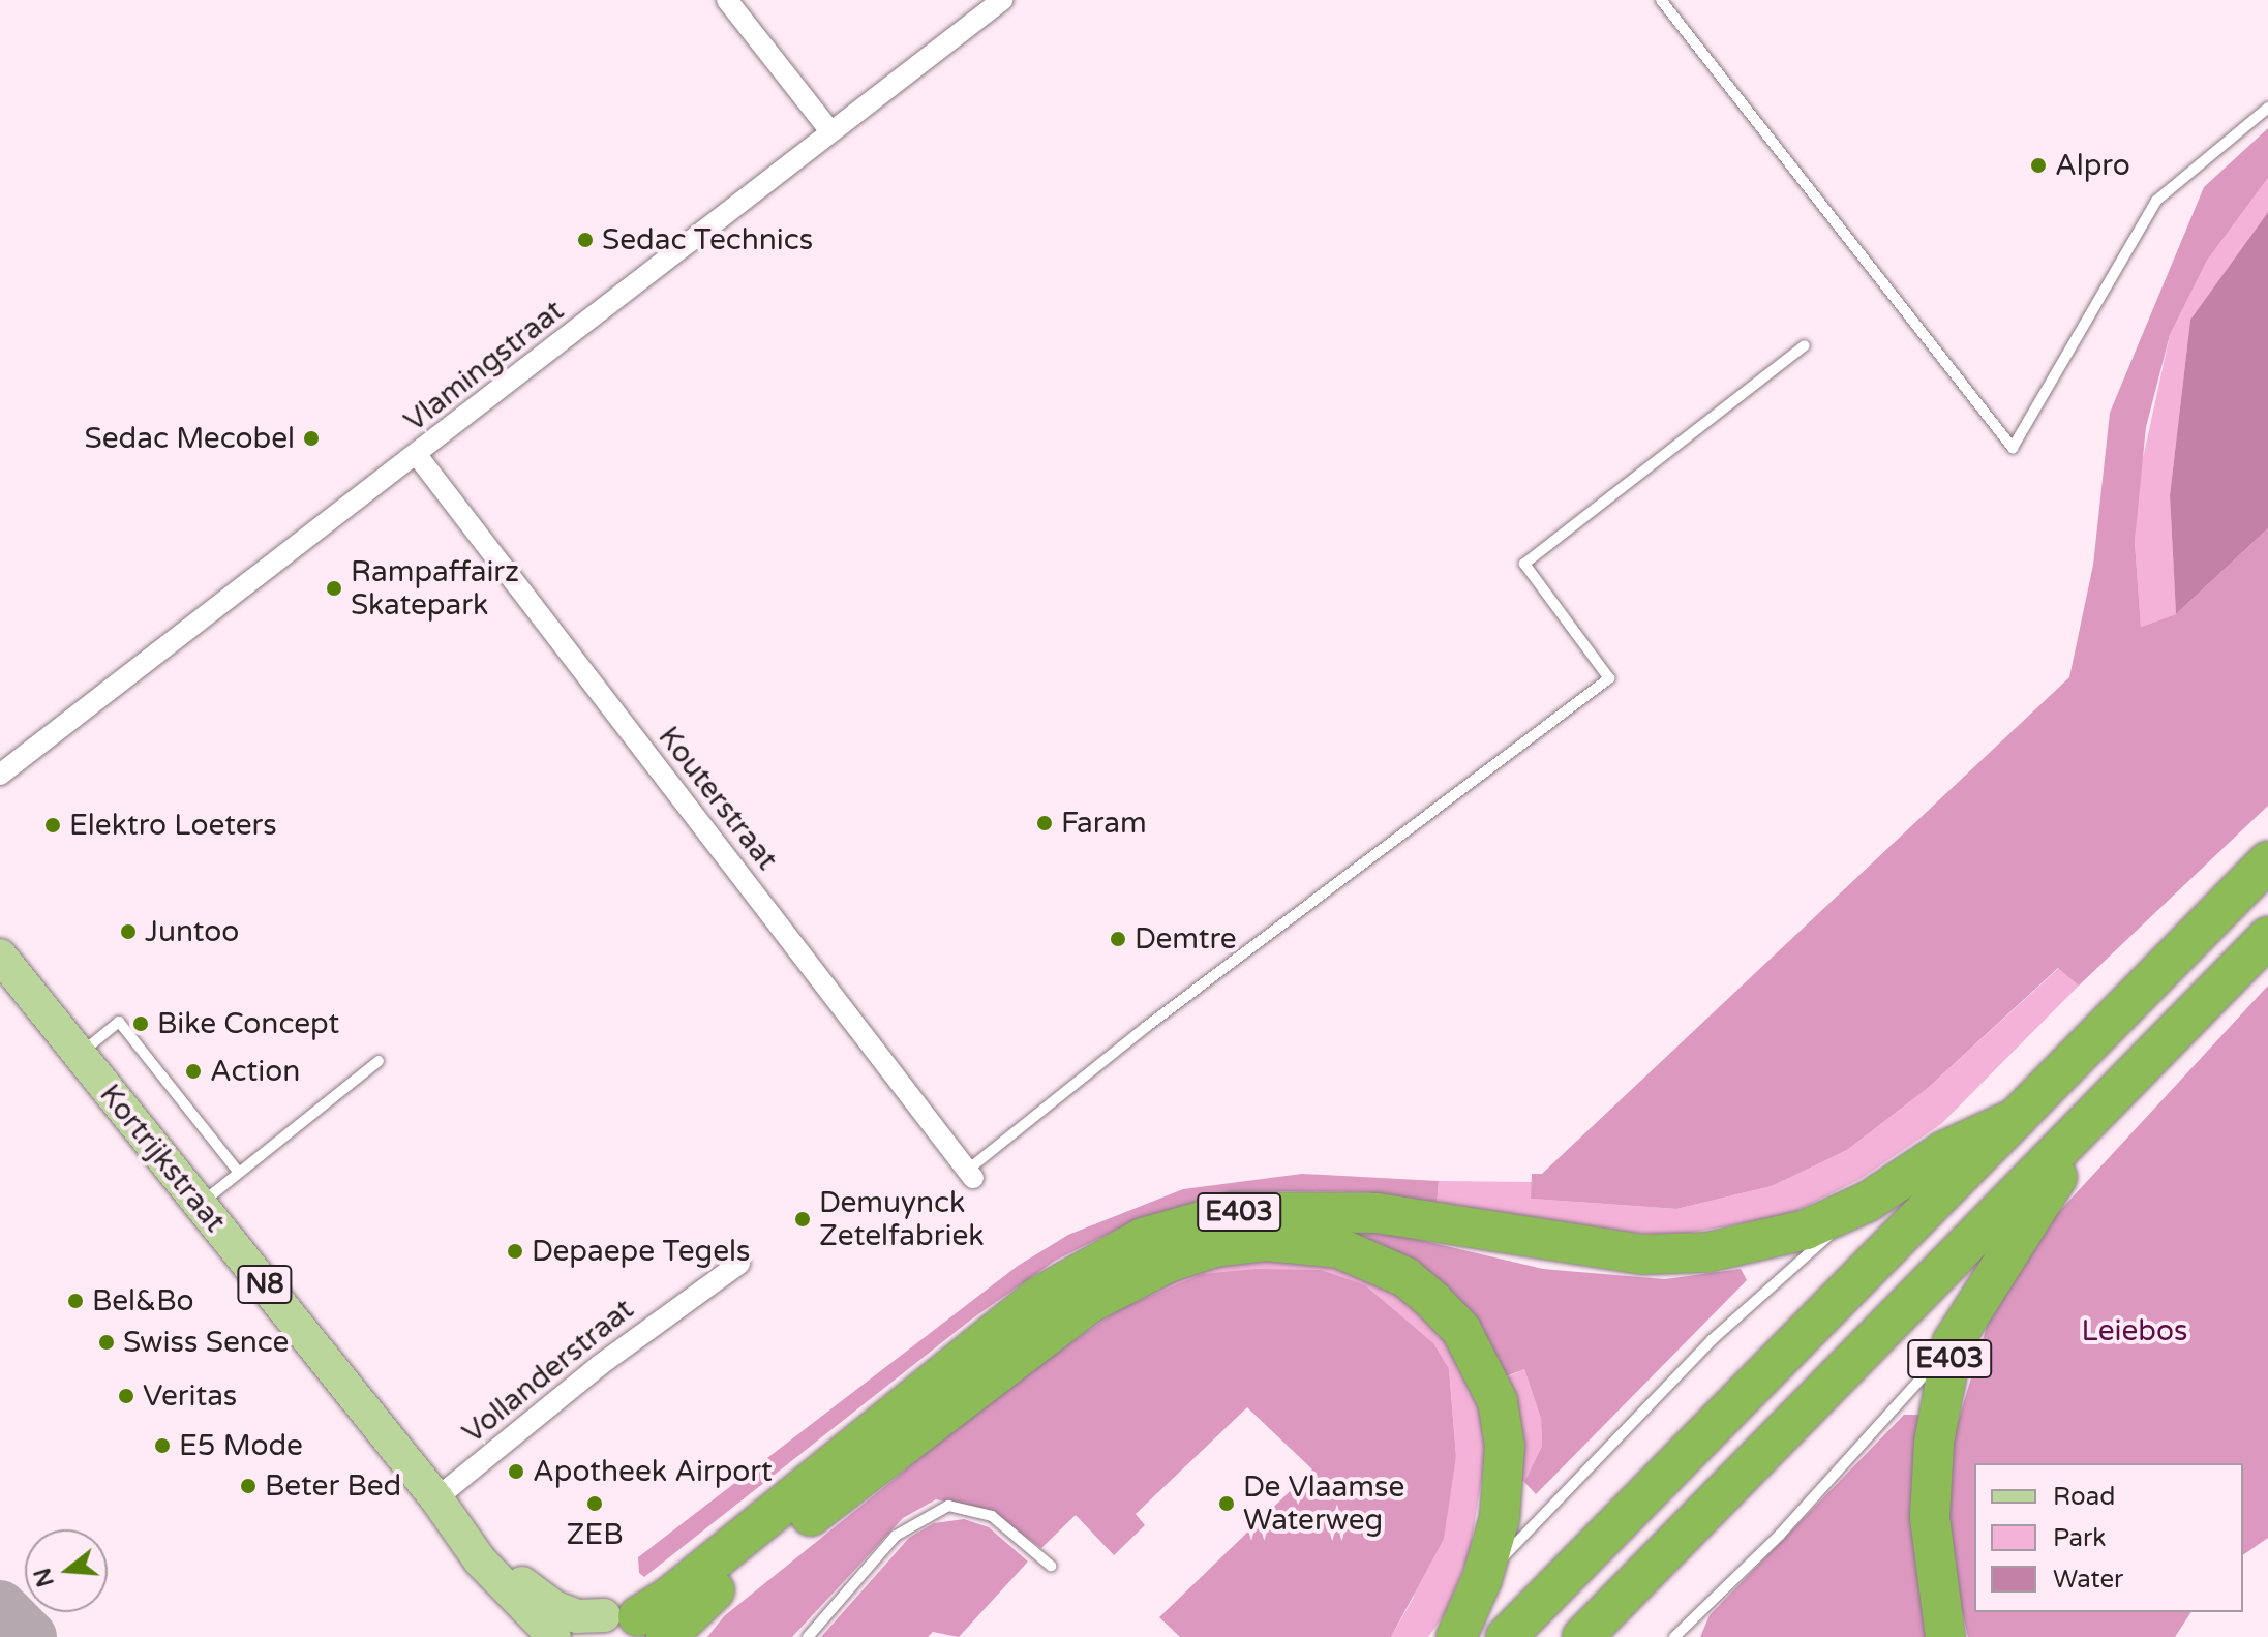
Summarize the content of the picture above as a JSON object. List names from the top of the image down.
{
  "streets": {
    "highway": ["E403"],
    "main road": ["Kortrijkstraat", "N8"],
    "street": ["Vlamingstraat", "Kouterstraat", "Vollanderstraat"]
  },
  "crossings": [
    ["Vlamingstraat", "Kouterstraat"],
    ["Kortrijkstraat", "E403"],
    ["Kortrijkstraat", "Vollanderstraat"]
  ],
  "parks": ["Leiebos"],
  "places": [
    "Alpro",
    "Sedac Technics",
    "Sedac Mecobel",
    "Rampaffairz Skatepark",
    "Faram",
    "Elektro Loeters",
    "Juntoo",
    "Demtre",
    "Bike Concept",
    "Action",
    "Demuynck Zetelfabriek",
    "Depaepe Tegels",
    "Bel&Bo",
    "Swiss Sence",
    "Veritas",
    "E5 Mode",
    "Apotheek Airport",
    "Beter Bed",
    "ZEB",
    "De Vlaamse Waterweg"
  ],
  "legend": ["Road", "Park", "Water"],
  "north": "left"
}
